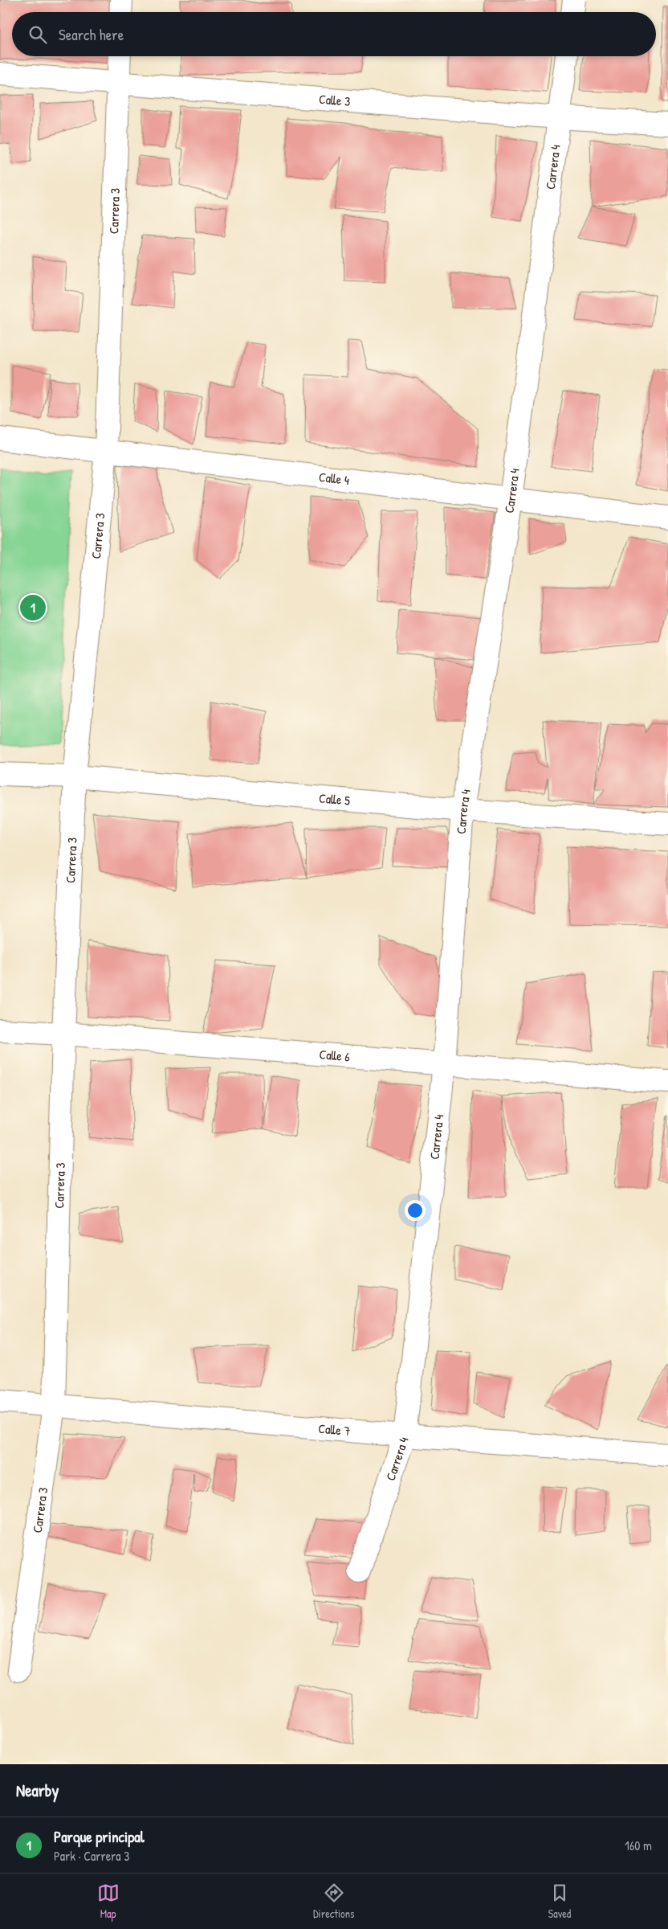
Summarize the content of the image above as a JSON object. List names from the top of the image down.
{
  "streets": {
    "street": [
      "Calle 3",
      "Carrera 4",
      "Carrera 3",
      "Calle 4",
      "Calle 5",
      "Calle 6",
      "Calle 7"
    ]
  },
  "crossings": [
    ["Calle 3", "Carrera 4"],
    ["Calle 3", "Carrera 3"],
    ["Carrera 4", "Calle 4"],
    ["Carrera 4", "Calle 5"],
    ["Carrera 4", "Calle 6"],
    ["Carrera 4", "Calle 7"],
    ["Carrera 3", "Calle 4"],
    ["Carrera 3", "Calle 5"],
    ["Carrera 3", "Calle 6"],
    ["Carrera 3", "Calle 7"]
  ],
  "page": {
    "search": "Search here",
    "pins": "1",
    "heading": "Nearby",
    "list": [
      {
        "mark": "1",
        "name": "Parque principal",
        "note": "Park · Carrera 3",
        "value": "160 m"
      }
    ],
    "nav": ["Map", "Directions", "Saved"]
  }
}
